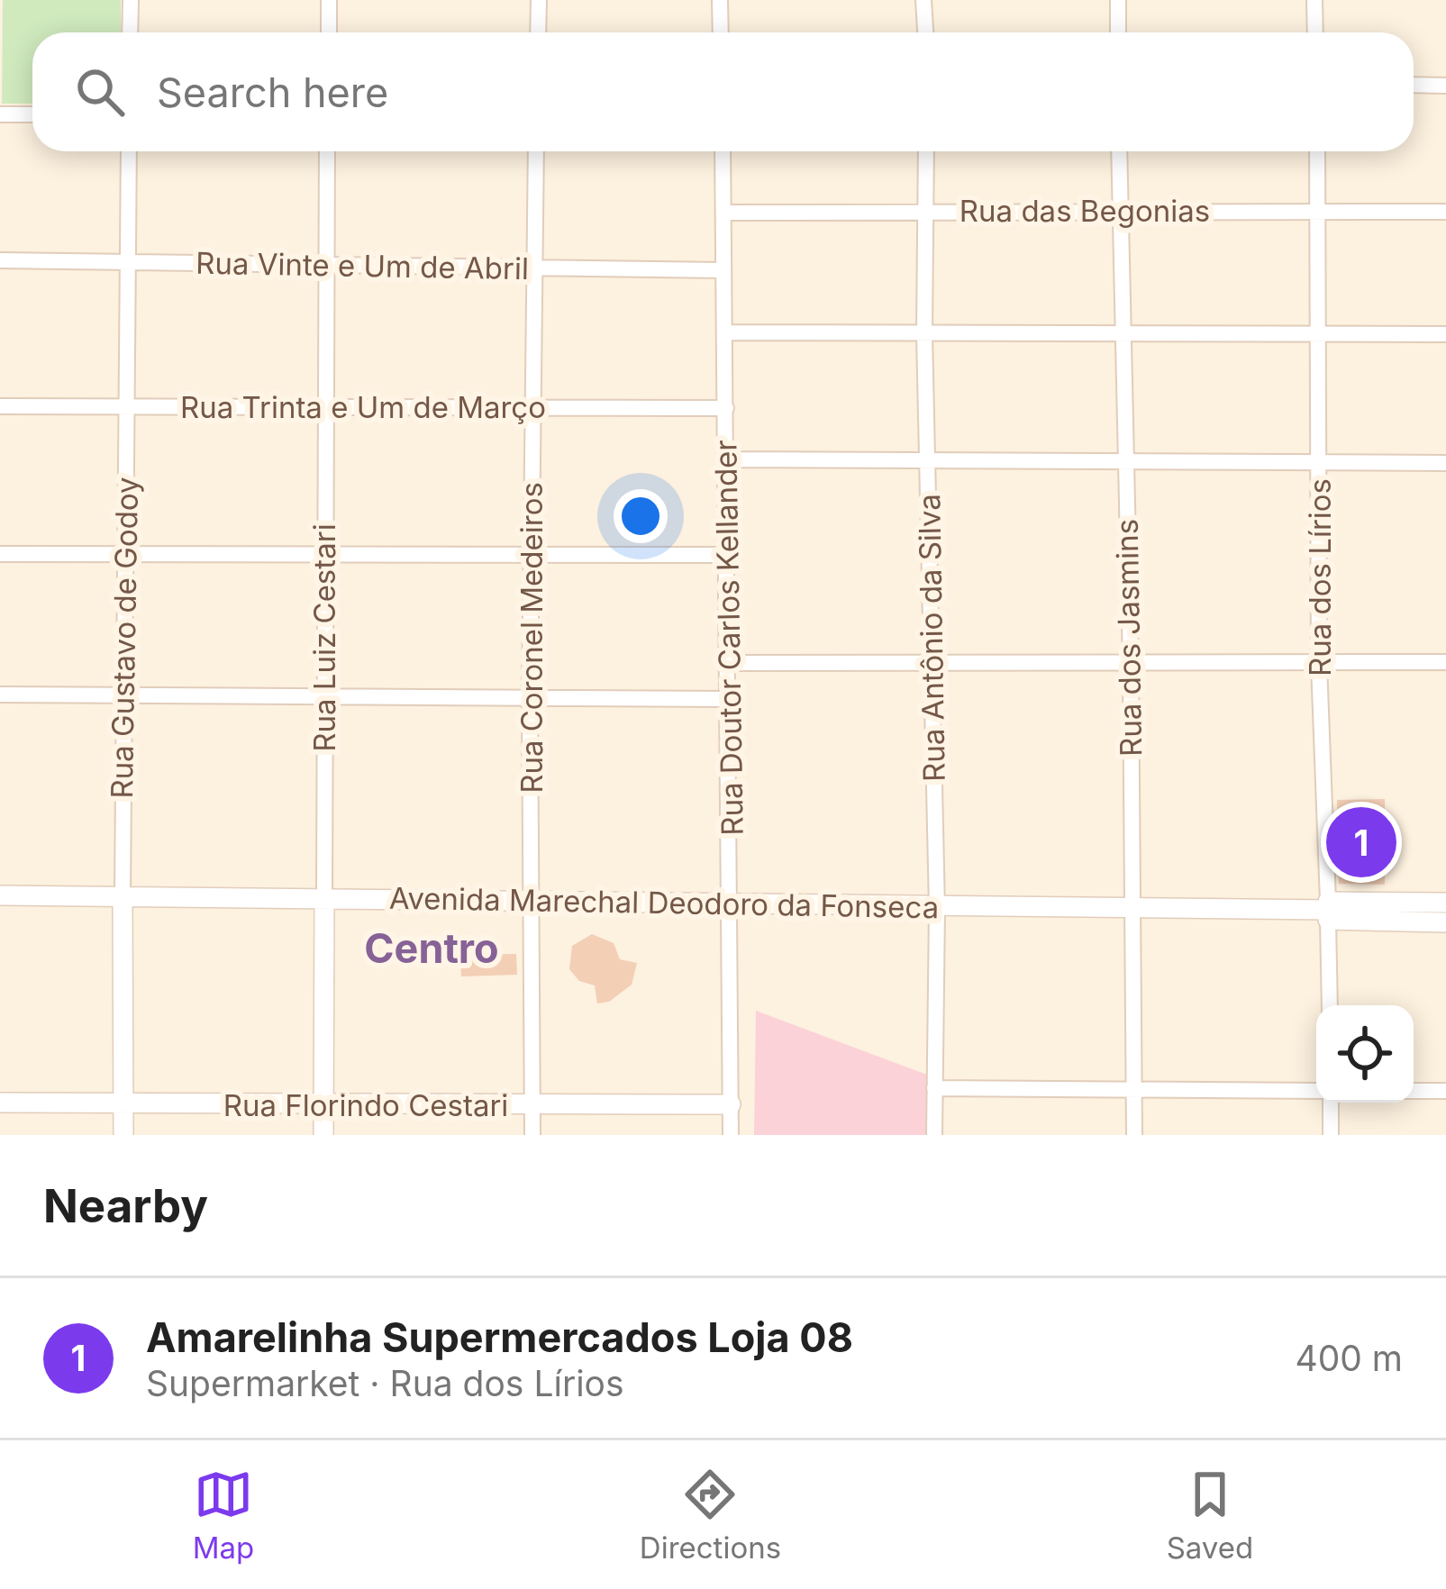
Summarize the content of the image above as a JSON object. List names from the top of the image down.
{
  "streets": {
    "street": [
      "Rua das Begonias",
      "Rua Vinte e Um de Abril",
      "Rua Trinta e Um de Março",
      "Rua dos Lírios",
      "Rua Gustavo de Godoy",
      "Rua Luiz Cestari",
      "Rua Coronel Medeiros",
      "Rua Doutor Carlos Kellander",
      "Rua Antônio da Silva",
      "Rua dos Jasmins",
      "Avenida Marechal Deodoro da Fonseca",
      "Rua Florindo Cestari"
    ]
  },
  "crossings": [
    ["Rua das Begonias", "Rua dos Lírios"],
    ["Rua das Begonias", "Rua Doutor Carlos Kellander"],
    ["Rua das Begonias", "Rua Antônio da Silva"],
    ["Rua das Begonias", "Rua dos Jasmins"],
    ["Rua Vinte e Um de Abril", "Rua Gustavo de Godoy"],
    ["Rua Vinte e Um de Abril", "Rua Luiz Cestari"],
    ["Rua Vinte e Um de Abril", "Rua Coronel Medeiros"],
    ["Rua Vinte e Um de Abril", "Rua Doutor Carlos Kellander"],
    ["Rua Trinta e Um de Março", "Rua Gustavo de Godoy"],
    ["Rua Trinta e Um de Março", "Rua Luiz Cestari"],
    ["Rua Trinta e Um de Março", "Rua Coronel Medeiros"],
    ["Rua Trinta e Um de Março", "Rua Doutor Carlos Kellander"],
    ["Rua dos Lírios", "Avenida Marechal Deodoro da Fonseca"],
    ["Rua Gustavo de Godoy", "Avenida Marechal Deodoro da Fonseca"],
    ["Rua Gustavo de Godoy", "Rua Florindo Cestari"],
    ["Rua Luiz Cestari", "Avenida Marechal Deodoro da Fonseca"],
    ["Rua Luiz Cestari", "Rua Florindo Cestari"],
    ["Rua Coronel Medeiros", "Avenida Marechal Deodoro da Fonseca"],
    ["Rua Coronel Medeiros", "Rua Florindo Cestari"],
    ["Rua Doutor Carlos Kellander", "Avenida Marechal Deodoro da Fonseca"],
    ["Rua Doutor Carlos Kellander", "Rua Florindo Cestari"],
    ["Rua Antônio da Silva", "Avenida Marechal Deodoro da Fonseca"],
    ["Rua dos Jasmins", "Avenida Marechal Deodoro da Fonseca"]
  ],
  "districts": ["Centro"],
  "page": {
    "search": "Search here",
    "pins": "1",
    "heading": "Nearby",
    "list": [
      {
        "mark": "1",
        "name": "Amarelinha Supermercados Loja 08",
        "note": "Supermarket · Rua dos Lírios",
        "value": "400 m"
      }
    ],
    "nav": ["Map", "Directions", "Saved"]
  }
}
